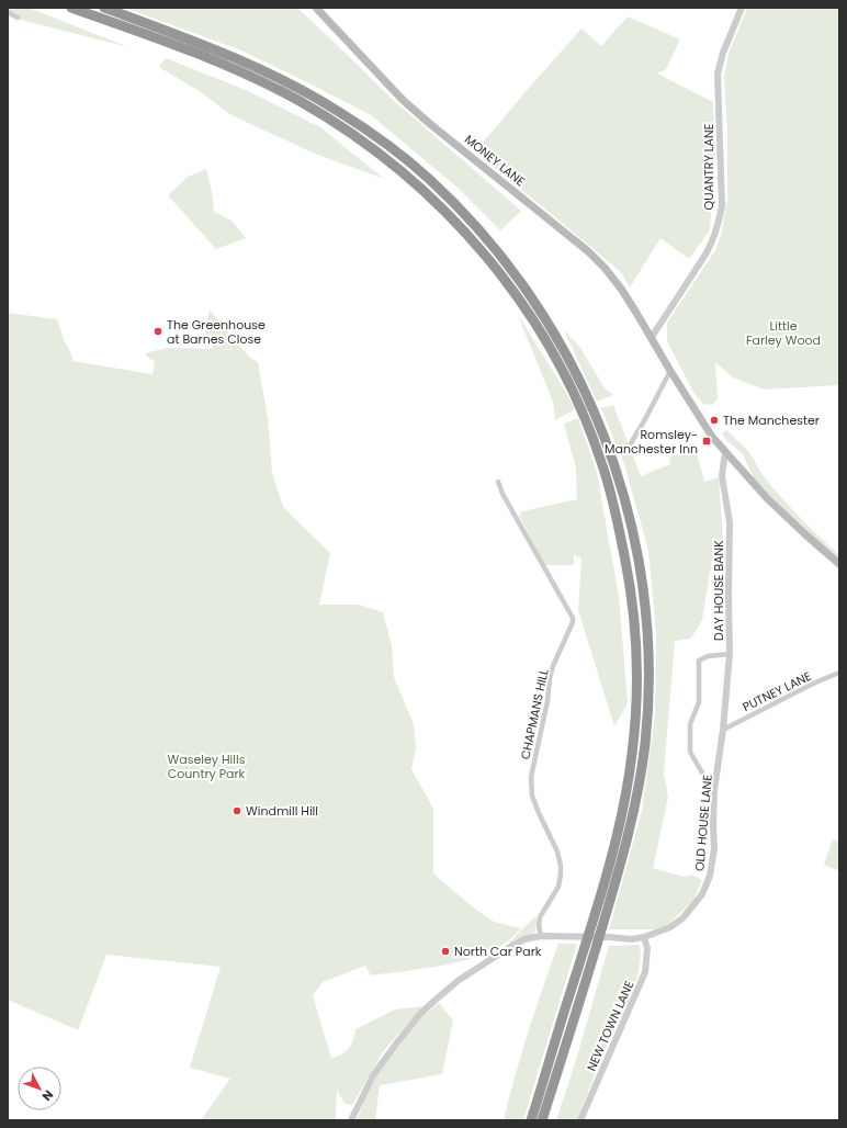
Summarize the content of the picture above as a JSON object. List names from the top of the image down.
{
  "streets": {
    "main road": ["MONEY LANE"],
    "street": [
      "QUANTRY LANE",
      "DAY HOUSE BANK",
      "PUTNEY LANE",
      "CHAPMANS HILL",
      "OLD HOUSE LANE",
      "NEW TOWN LANE"
    ]
  },
  "crossings": [
    ["MONEY LANE", "QUANTRY LANE"],
    ["MONEY LANE", "DAY HOUSE BANK"],
    ["DAY HOUSE BANK", "PUTNEY LANE"],
    ["DAY HOUSE BANK", "OLD HOUSE LANE"],
    ["PUTNEY LANE", "OLD HOUSE LANE"],
    ["CHAPMANS HILL", "OLD HOUSE LANE"],
    ["OLD HOUSE LANE", "NEW TOWN LANE"]
  ],
  "parks": ["Little Farley Wood", "Waseley Hills Country Park"],
  "places": {
    "other": [
      "The Greenhouse at Barnes Close",
      "The Manchester",
      "Windmill Hill",
      "North Car Park"
    ],
    "transit": ["Romsley- Manchester Inn"]
  },
  "north": "bottom right"
}
